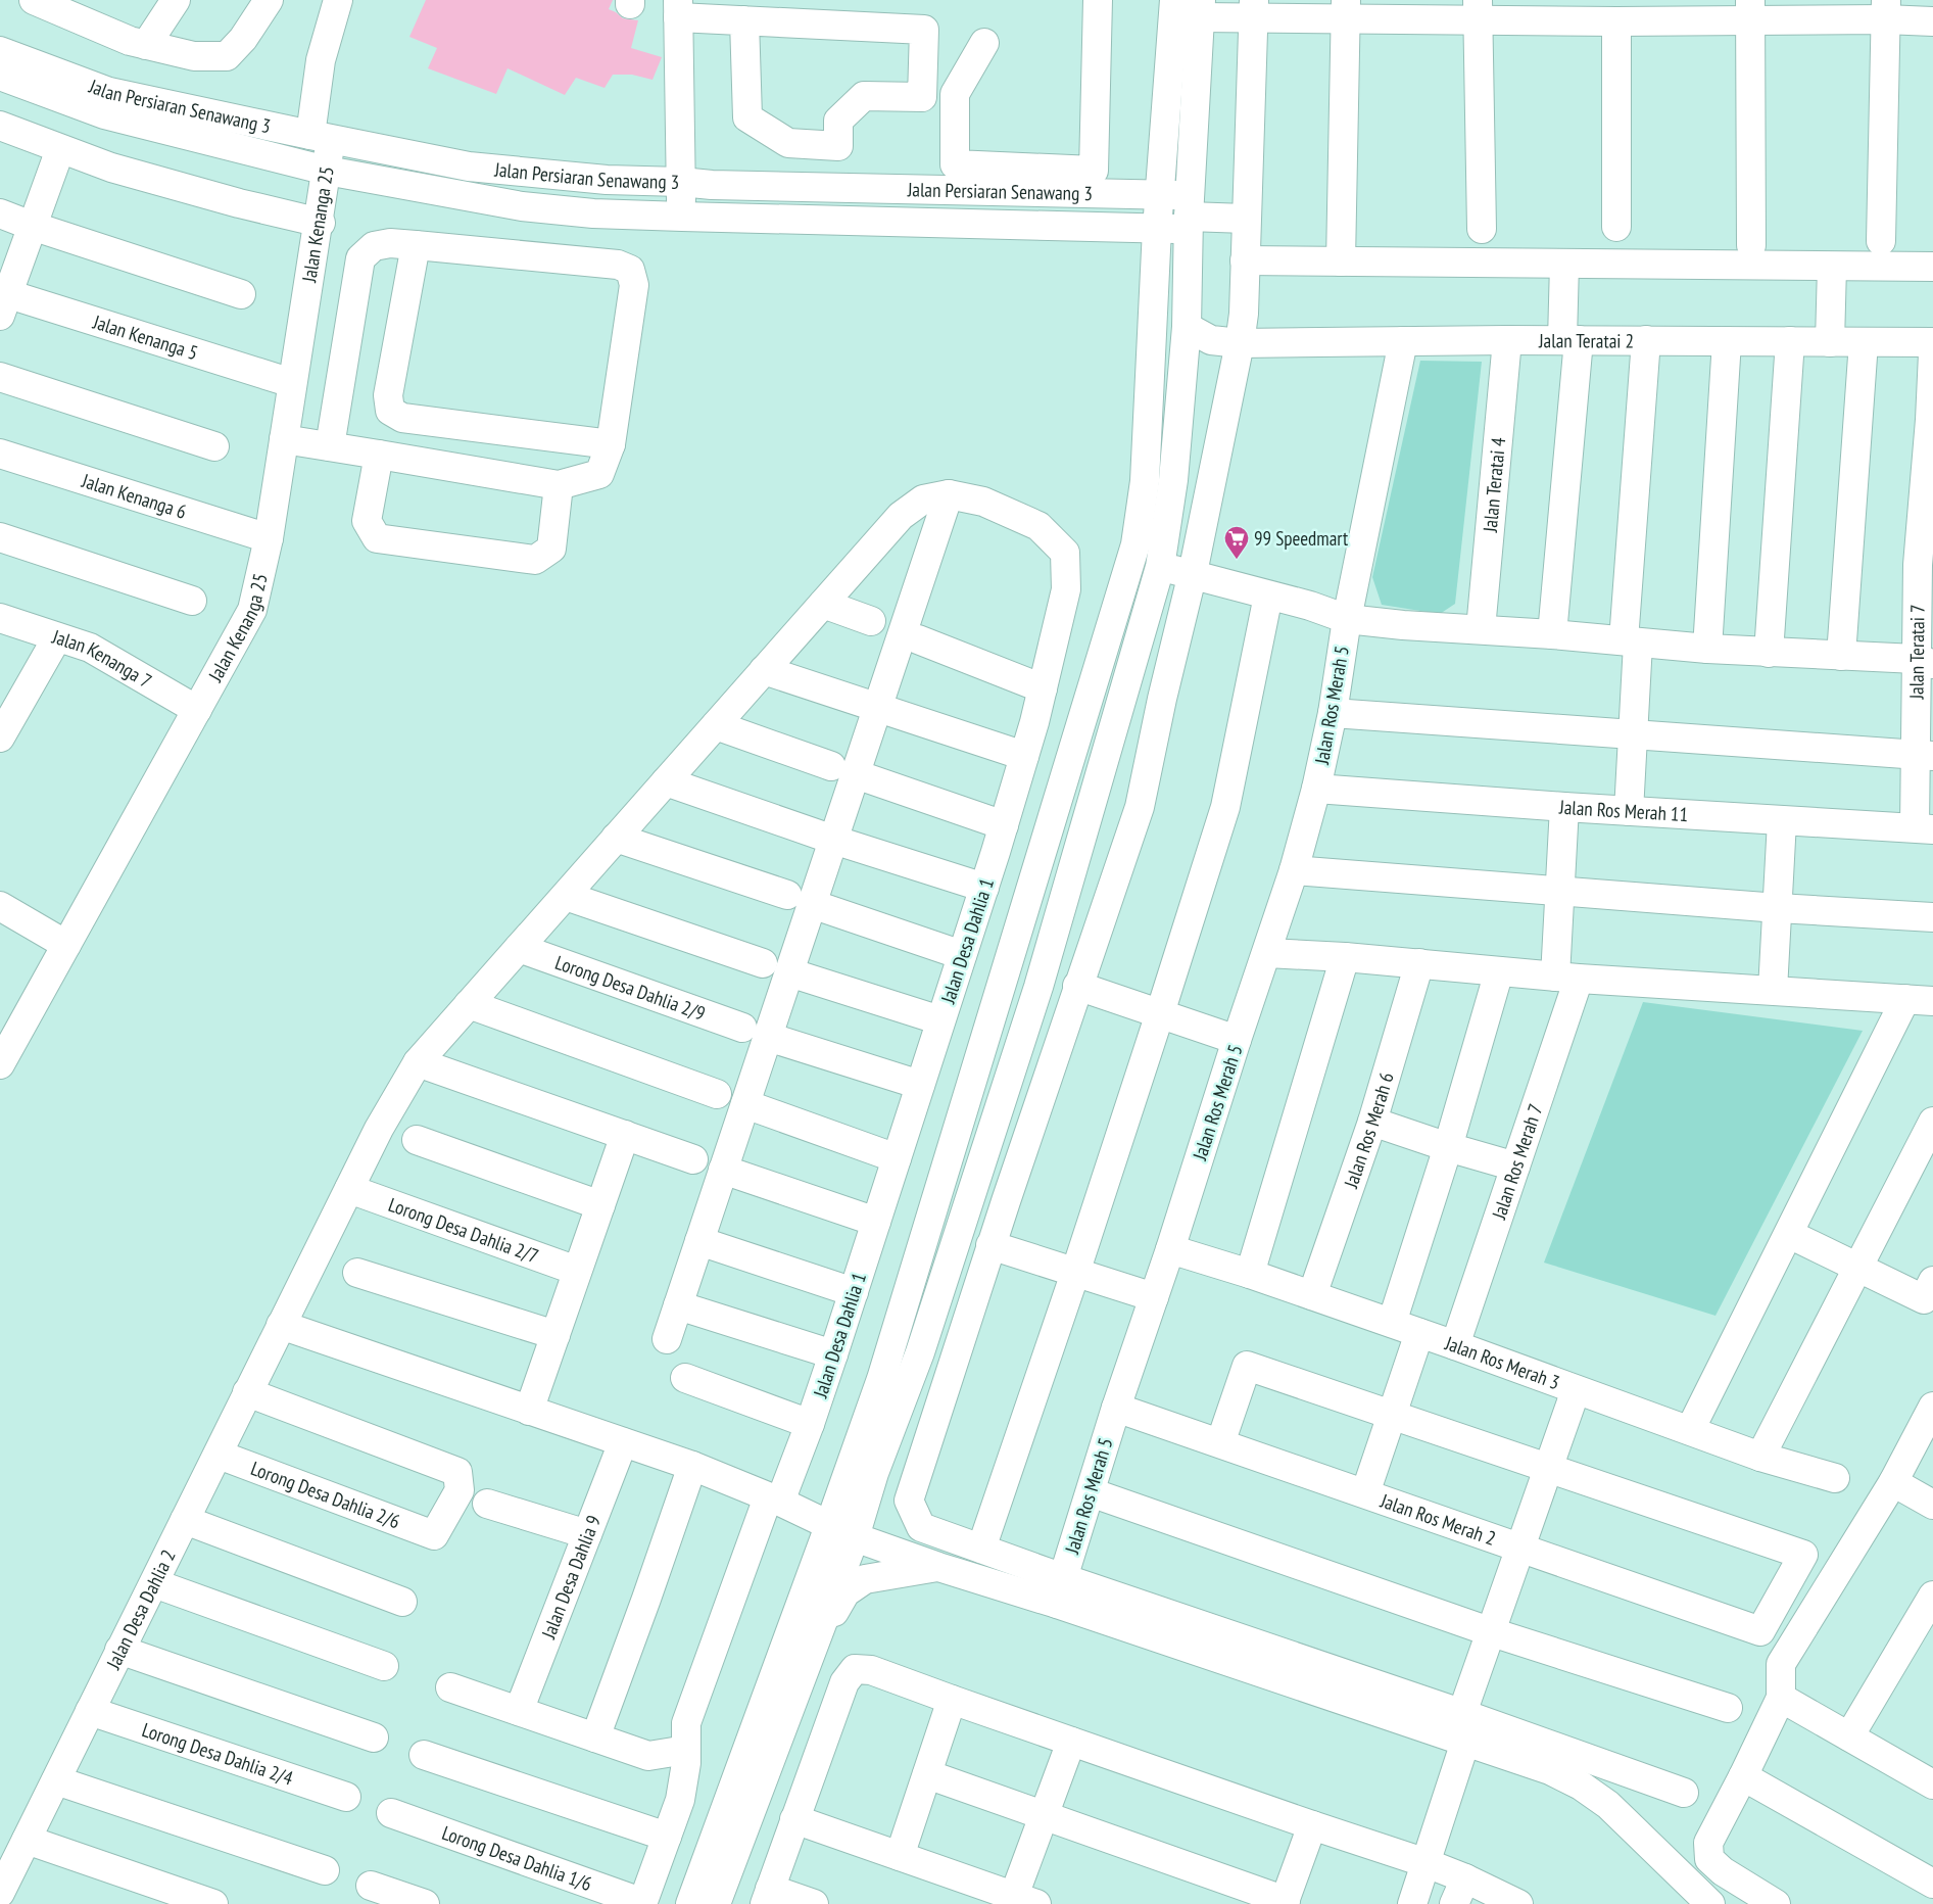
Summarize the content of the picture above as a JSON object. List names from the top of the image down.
{
  "streets": {
    "street": [
      "Jalan Persiaran Senawang 3",
      "Jalan Kenanga 25",
      "Jalan Kenanga 5",
      "Jalan Teratai 2",
      "Jalan Teratai 4",
      "Jalan Kenanga 6",
      "Jalan Teratai 7",
      "Jalan Kenanga 7",
      "Jalan Ros Merah 5",
      "Jalan Ros Merah 11",
      "Jalan Desa Dahlia 1",
      "Lorong Desa Dahlia 2/9",
      "Jalan Ros Merah 6",
      "Jalan Ros Merah 7",
      "Lorong Desa Dahlia 2/7",
      "Jalan Ros Merah 3",
      "Lorong Desa Dahlia 2/6",
      "Jalan Ros Merah 2",
      "Jalan Desa Dahlia 9",
      "Jalan Desa Dahlia 2",
      "Lorong Desa Dahlia 2/4",
      "Lorong Desa Dahlia 1/6"
    ]
  },
  "crossings": [
    ["Jalan Persiaran Senawang 3", "Jalan Kenanga 25"],
    ["Jalan Kenanga 25", "Jalan Kenanga 5"],
    ["Jalan Kenanga 25", "Jalan Kenanga 6"],
    ["Jalan Kenanga 25", "Jalan Kenanga 7"],
    ["Jalan Teratai 2", "Jalan Teratai 4"],
    ["Jalan Teratai 2", "Jalan Ros Merah 5"],
    ["Jalan Teratai 7", "Jalan Ros Merah 11"],
    ["Jalan Ros Merah 5", "Jalan Ros Merah 11"],
    ["Jalan Ros Merah 5", "Jalan Ros Merah 3"],
    ["Jalan Ros Merah 5", "Jalan Ros Merah 2"],
    ["Jalan Ros Merah 11", "Jalan Ros Merah 7"],
    ["Jalan Desa Dahlia 1", "Lorong Desa Dahlia 2/9"],
    ["Jalan Desa Dahlia 1", "Jalan Desa Dahlia 2"],
    ["Lorong Desa Dahlia 2/9", "Jalan Desa Dahlia 2"],
    ["Jalan Ros Merah 6", "Jalan Ros Merah 3"],
    ["Jalan Ros Merah 7", "Jalan Ros Merah 3"],
    ["Lorong Desa Dahlia 2/7", "Jalan Desa Dahlia 2"],
    ["Lorong Desa Dahlia 2/6", "Jalan Desa Dahlia 2"],
    ["Jalan Desa Dahlia 2", "Lorong Desa Dahlia 2/4"]
  ],
  "places": {
    "supermarket": ["99 Speedmart"]
  }
}
